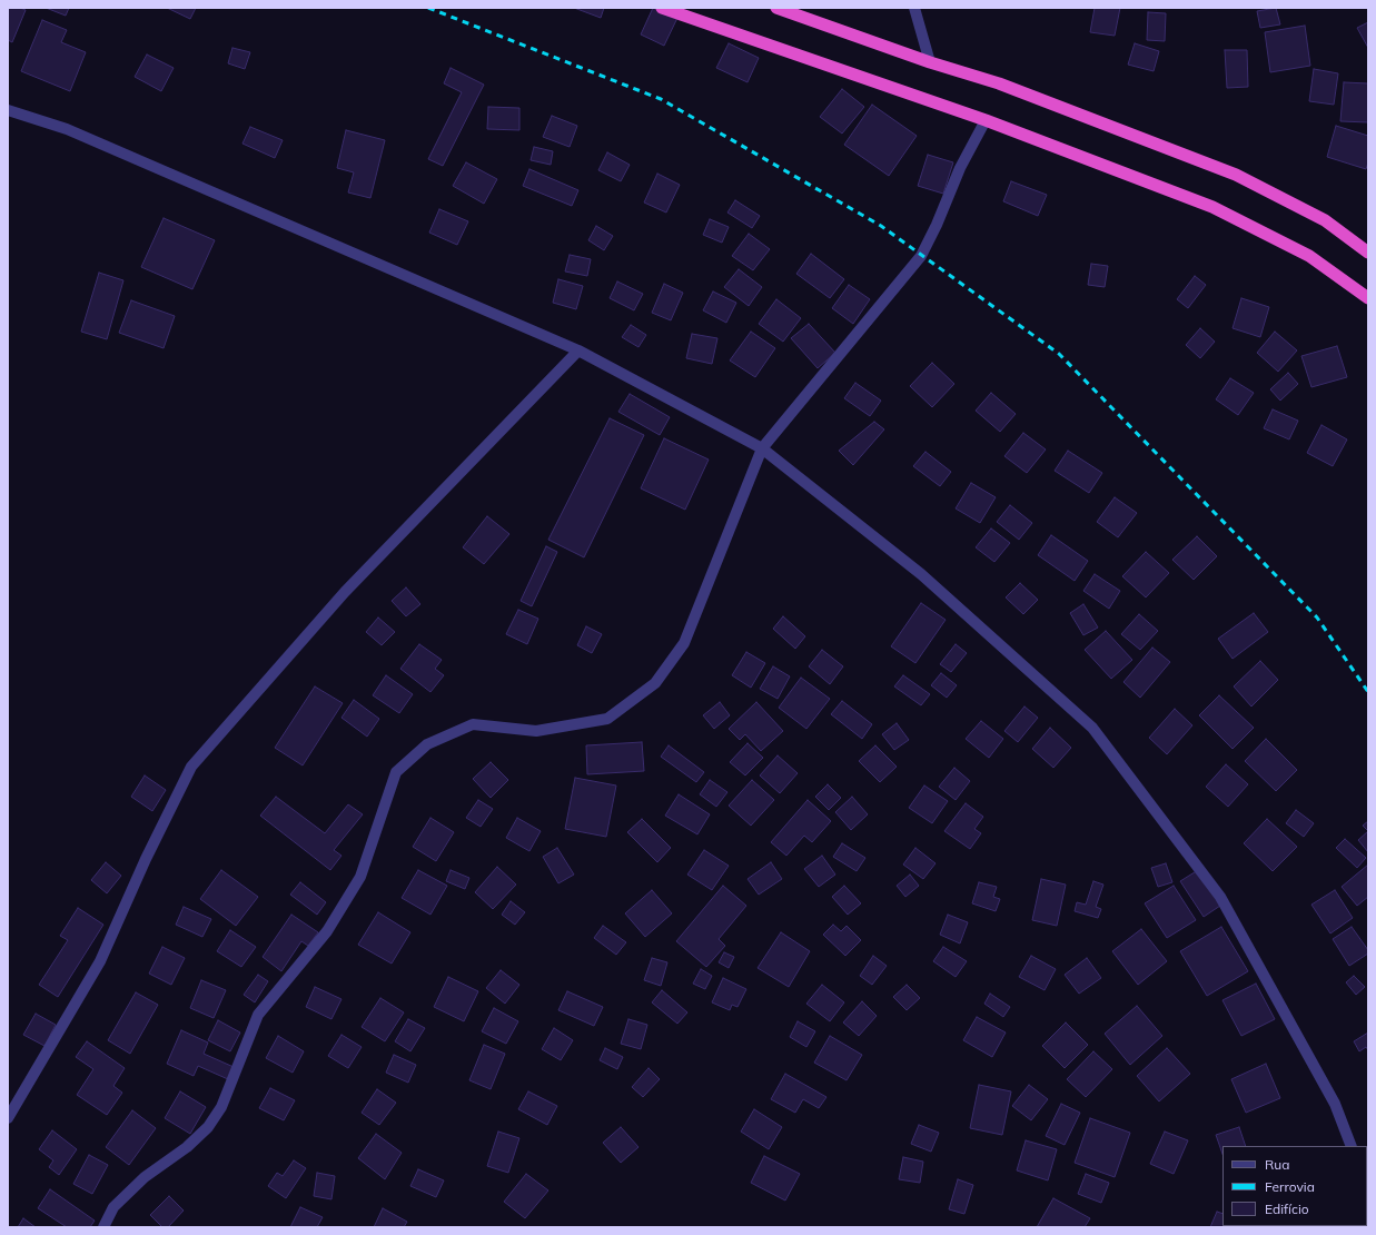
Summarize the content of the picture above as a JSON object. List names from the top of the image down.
{
  "legend": ["Rua", "Ferrovia", "Edifício"]
}
